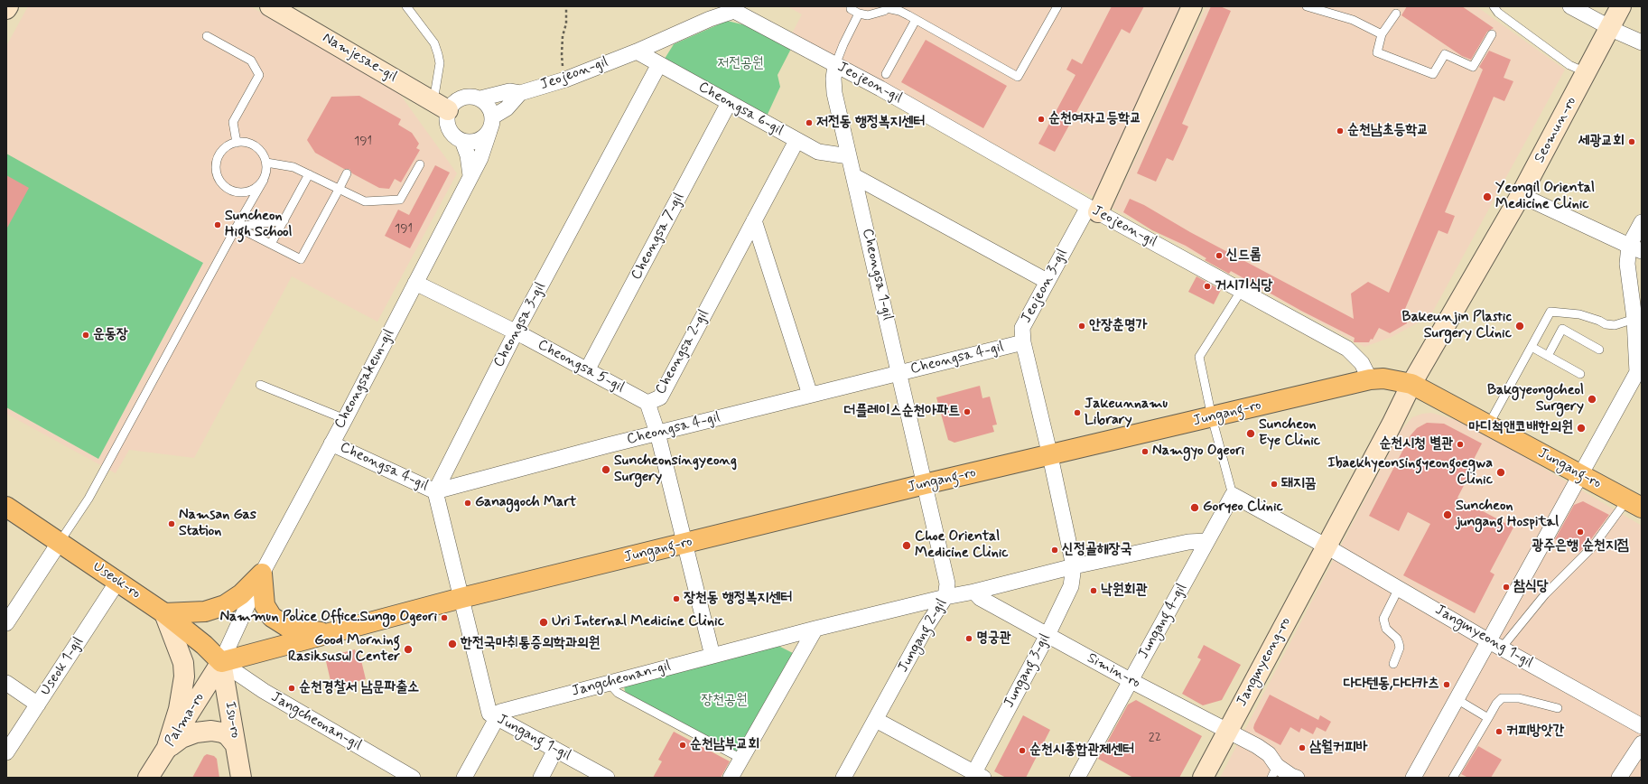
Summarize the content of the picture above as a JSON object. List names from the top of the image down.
{
  "streets": {
    "main road": ["Jungang-ro", "Useok-ro"],
    "street": [
      "Namjesae-gil",
      "Jeojeon-gil",
      "Cheongsa 6-gil",
      "Seomun-ro",
      "Cheongsa 7-gil",
      "Cheongsa 1-gil",
      "Jeojeon 3-gil",
      "Cheongsa 3-gil",
      "Cheongsa 2-gil",
      "Cheongsa 4-gil",
      "Cheongsa 5-gil",
      "Cheongsakeun-gil",
      "Jungang 4-gil",
      "Jungang 2-gil",
      "Jangmyeong 1-gil",
      "Jangmyeong-ro",
      "Useok 1-gil",
      "Jungang 3-gil",
      "Simin-ro",
      "Jangcheonan-gil",
      "Palma-ro",
      "Isu-ro",
      "Jungang 1-gil"
    ]
  },
  "crossings": [
    ["Namjesae-gil", "Jeojeon-gil"],
    ["Namjesae-gil", "Cheongsakeun-gil"],
    ["Jeojeon-gil", "Cheongsa 6-gil"],
    ["Jeojeon-gil", "Cheongsa 1-gil"],
    ["Jeojeon-gil", "Jeojeon 3-gil"],
    ["Jeojeon-gil", "Cheongsakeun-gil"],
    ["Jeojeon-gil", "Jungang-ro"],
    ["Cheongsa 6-gil", "Cheongsa 7-gil"],
    ["Cheongsa 6-gil", "Cheongsa 1-gil"],
    ["Cheongsa 6-gil", "Cheongsa 3-gil"],
    ["Cheongsa 6-gil", "Cheongsa 2-gil"],
    ["Seomun-ro", "Jungang-ro"],
    ["Seomun-ro", "Jangmyeong-ro"],
    ["Cheongsa 7-gil", "Cheongsa 5-gil"],
    ["Cheongsa 1-gil", "Cheongsa 4-gil"],
    ["Cheongsa 1-gil", "Jungang-ro"],
    ["Cheongsa 1-gil", "Jungang 2-gil"],
    ["Jeojeon 3-gil", "Cheongsa 4-gil"],
    ["Jeojeon 3-gil", "Jungang-ro"],
    ["Jeojeon 3-gil", "Jungang 3-gil"],
    ["Cheongsa 3-gil", "Cheongsa 4-gil"],
    ["Cheongsa 3-gil", "Cheongsa 5-gil"],
    ["Cheongsa 2-gil", "Cheongsa 4-gil"],
    ["Cheongsa 2-gil", "Cheongsa 5-gil"],
    ["Cheongsa 2-gil", "Jungang-ro"],
    ["Cheongsa 2-gil", "Jangcheonan-gil"],
    ["Cheongsa 4-gil", "Cheongsakeun-gil"],
    ["Cheongsa 5-gil", "Cheongsakeun-gil"],
    ["Cheongsakeun-gil", "Jungang-ro"],
    ["Cheongsakeun-gil", "Useok-ro"],
    ["Cheongsakeun-gil", "Jangcheonan-gil"],
    ["Cheongsakeun-gil", "Palma-ro"],
    ["Cheongsakeun-gil", "Isu-ro"],
    ["Jungang-ro", "Useok-ro"],
    ["Jungang-ro", "Jungang 2-gil"],
    ["Jungang-ro", "Jangmyeong-ro"],
    ["Jungang-ro", "Jungang 3-gil"],
    ["Jungang-ro", "Jangcheonan-gil"],
    ["Jungang-ro", "Palma-ro"],
    ["Jungang-ro", "Isu-ro"],
    ["Jungang-ro", "Jungang 1-gil"],
    ["Useok-ro", "Useok 1-gil"],
    ["Useok-ro", "Jangcheonan-gil"],
    ["Useok-ro", "Palma-ro"],
    ["Useok-ro", "Isu-ro"],
    ["Jungang 4-gil", "Simin-ro"],
    ["Jungang 2-gil", "Jangcheonan-gil"],
    ["Jangmyeong 1-gil", "Jangmyeong-ro"],
    ["Jangmyeong-ro", "Simin-ro"],
    ["Jungang 3-gil", "Simin-ro"],
    ["Jangcheonan-gil", "Palma-ro"],
    ["Jangcheonan-gil", "Isu-ro"],
    ["Jangcheonan-gil", "Jungang 1-gil"],
    ["Palma-ro", "Isu-ro"]
  ],
  "parks": ["저전공원", "장천공원"],
  "places": [
    "순천여자고등학교",
    "저전동 행정복지센터",
    "순천남초등학교",
    "세광교회",
    "Yeongil Oriental Medicine Clinic",
    "Suncheon High School",
    "신드롬",
    "거시기식당",
    "안장춘명가",
    "Bakeunjin Plastic Surgery Clinic",
    "운동장",
    "Bakgyeongcheol Surgery",
    "더플레이스순천아파트",
    "Jakeunnamu Library",
    "마디척앤코배한의원",
    "Suncheon Eye Clinic",
    "순천시청 별관",
    "Namgyo Ogeori",
    "Suncheonsingyeong Surgery",
    "Ibaekhyeonsingyeongoegwa Clinic",
    "돼지꿈",
    "Ganaggoch Mart",
    "Goryeo Clinic",
    "Suncheon jungang Hospital",
    "Namsan Gas Station",
    "광주은행 순천지점",
    "Choe Oriental Medicine Clinic",
    "신정골해장국",
    "참식당",
    "낙원회관",
    "장천동 행정복지센터",
    "Nammun Police Office.Sungo Ogeori",
    "Uri Internal Medicine Clinic",
    "명궁관",
    "한전국마취통증의학과의원",
    "Good Morning Rasiksusul Center",
    "다다텐동,다다카츠",
    "순천경찰서 남문파출소",
    "커피방앗간",
    "순천남부교회",
    "삼월커피바",
    "순천시종합관제센터"
  ],
  "house_numbers": ["191", "191", "22"]
}
